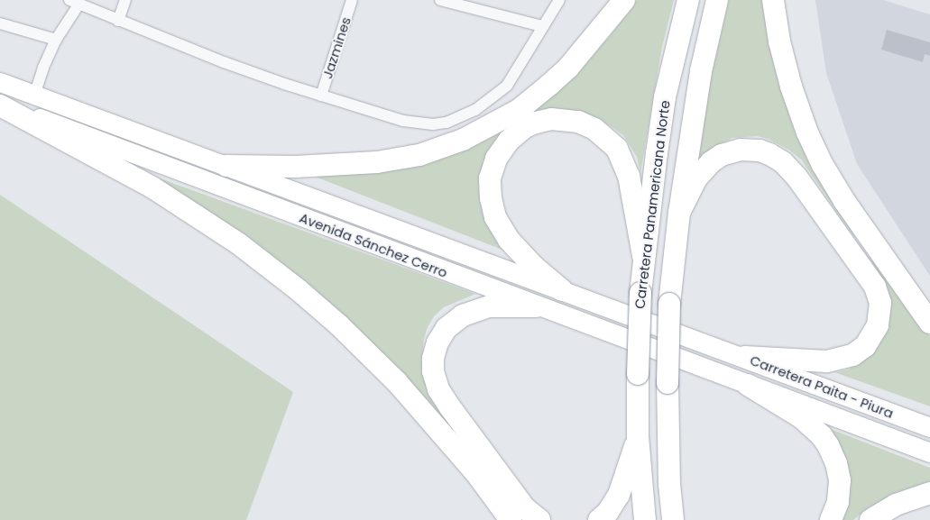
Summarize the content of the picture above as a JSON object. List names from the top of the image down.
{
  "streets": {
    "highway": ["Carretera Panamericana Norte", "Avenida Sánchez Cerro", "Carretera Paita - Piura"],
    "street": ["Jazmines"]
  },
  "crossings": [
    ["Avenida Sánchez Cerro", "Carretera Paita - Piura"]
  ]
}
